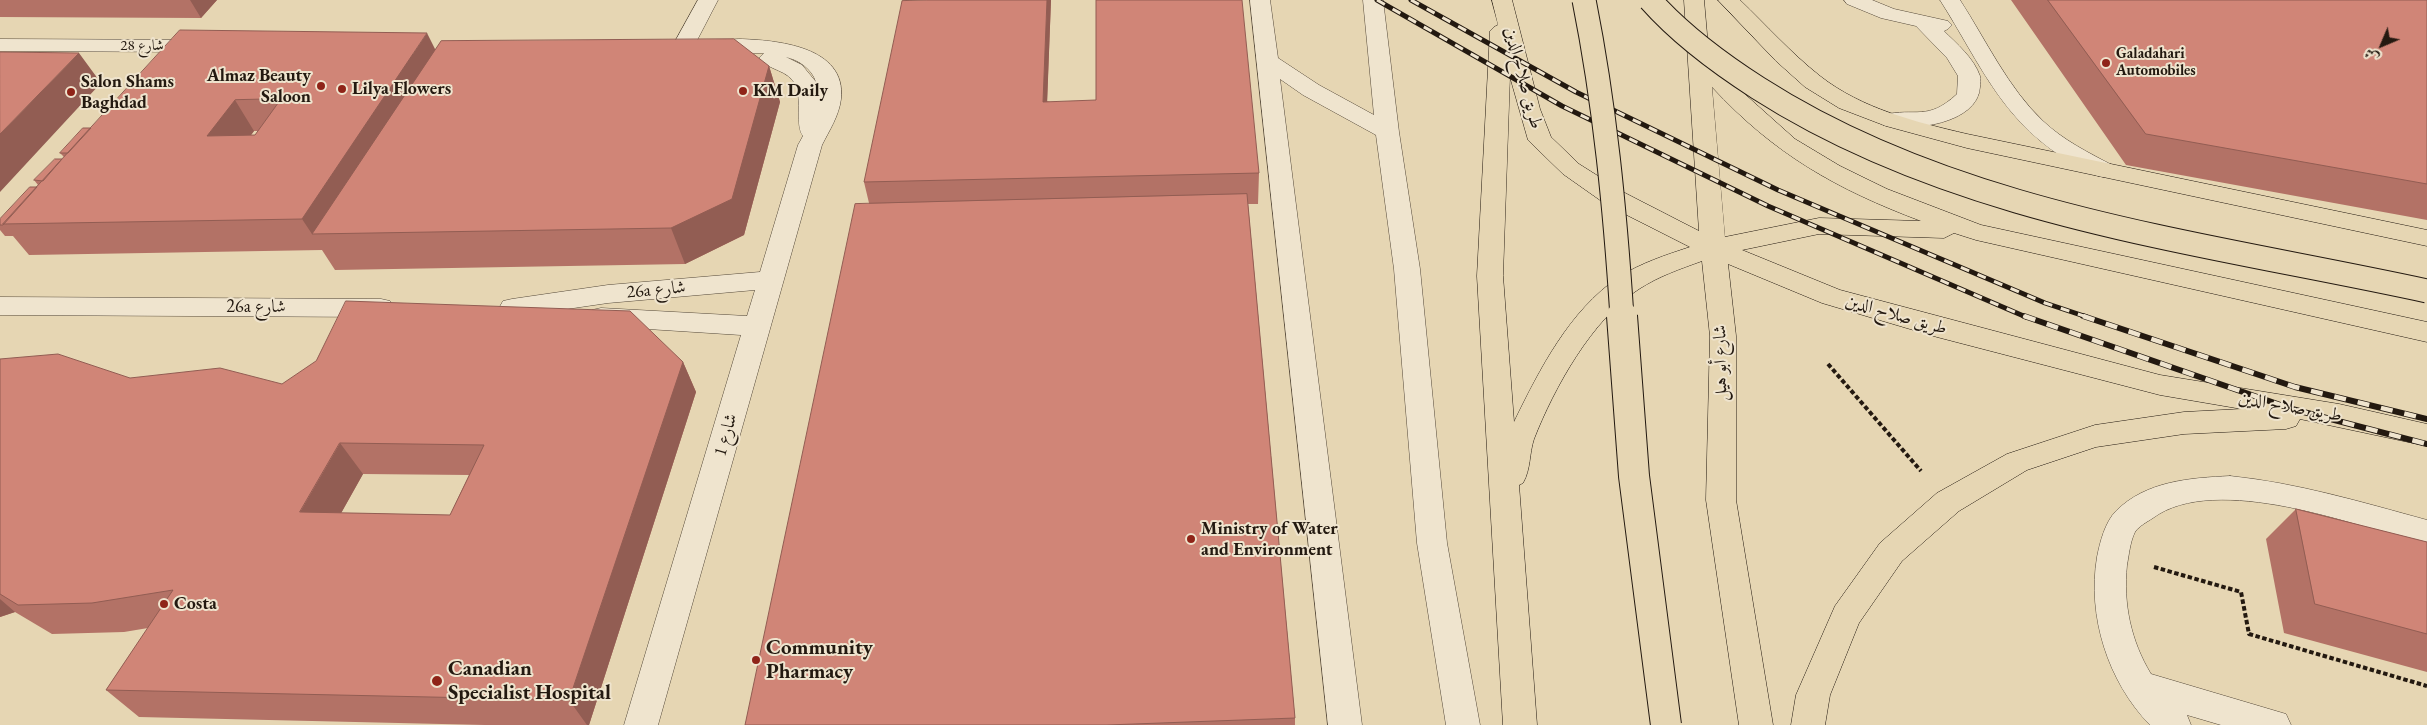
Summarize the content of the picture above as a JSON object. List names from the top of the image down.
{
  "streets": {
    "main road": ["طريق صلاح الدين", "شارع أبو هيل"],
    "street": ["شارع 28", "26a شارع", "شارع 1"]
  },
  "crossings": [
    ["طريق صلاح الدين", "شارع أبو هيل"],
    ["26a شارع", "شارع 1"]
  ],
  "places": [
    "Galadahari Automobiles",
    "Almaz Beauty Saloon",
    "Lilya Flowers",
    "KM Daily",
    "Salon Shams Baghdad",
    "Ministry of Water and Environment",
    "Costa",
    "Community Pharmacy",
    "Canadian Specialist Hospital"
  ],
  "north": "bottom left"
}
